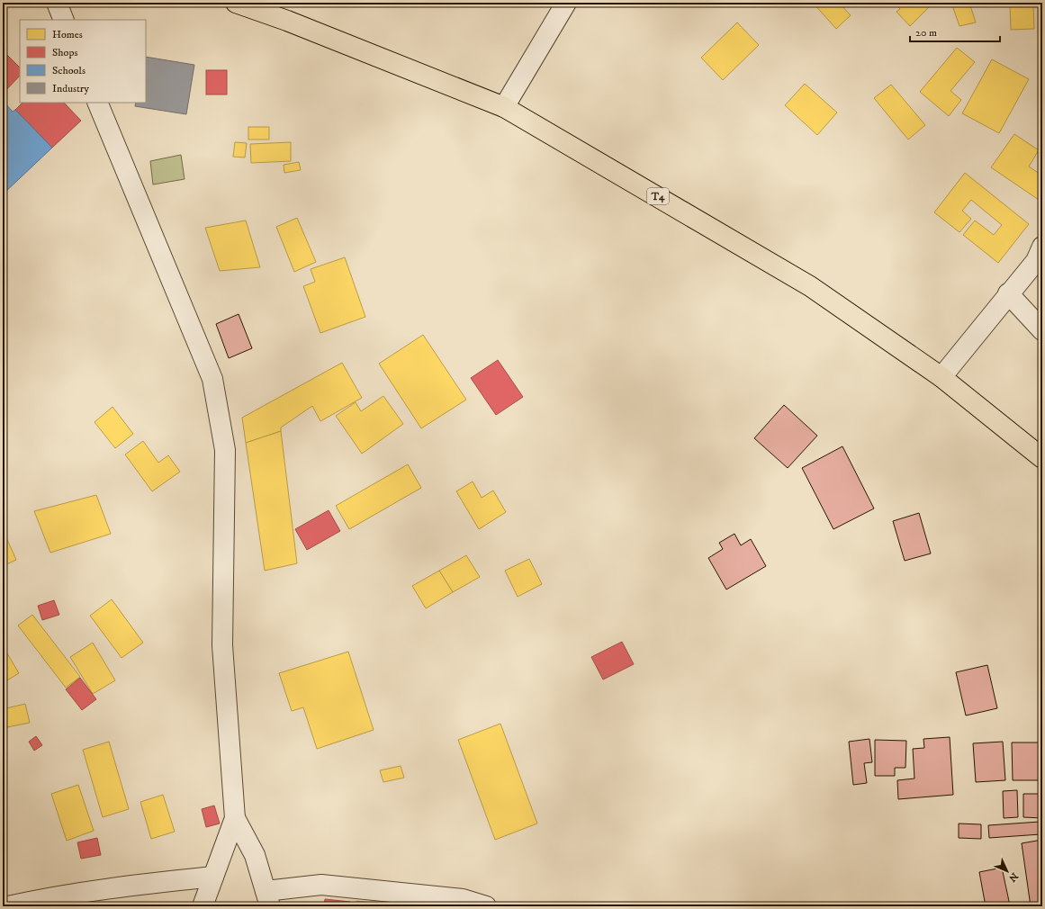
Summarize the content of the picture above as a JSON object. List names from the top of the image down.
{
  "streets": {
    "highway": ["T4"]
  },
  "legend": [
    "Homes",
    "Shops",
    "Schools",
    "Industry"
  ],
  "scale_bar": "20 m",
  "north": "bottom right"
}
